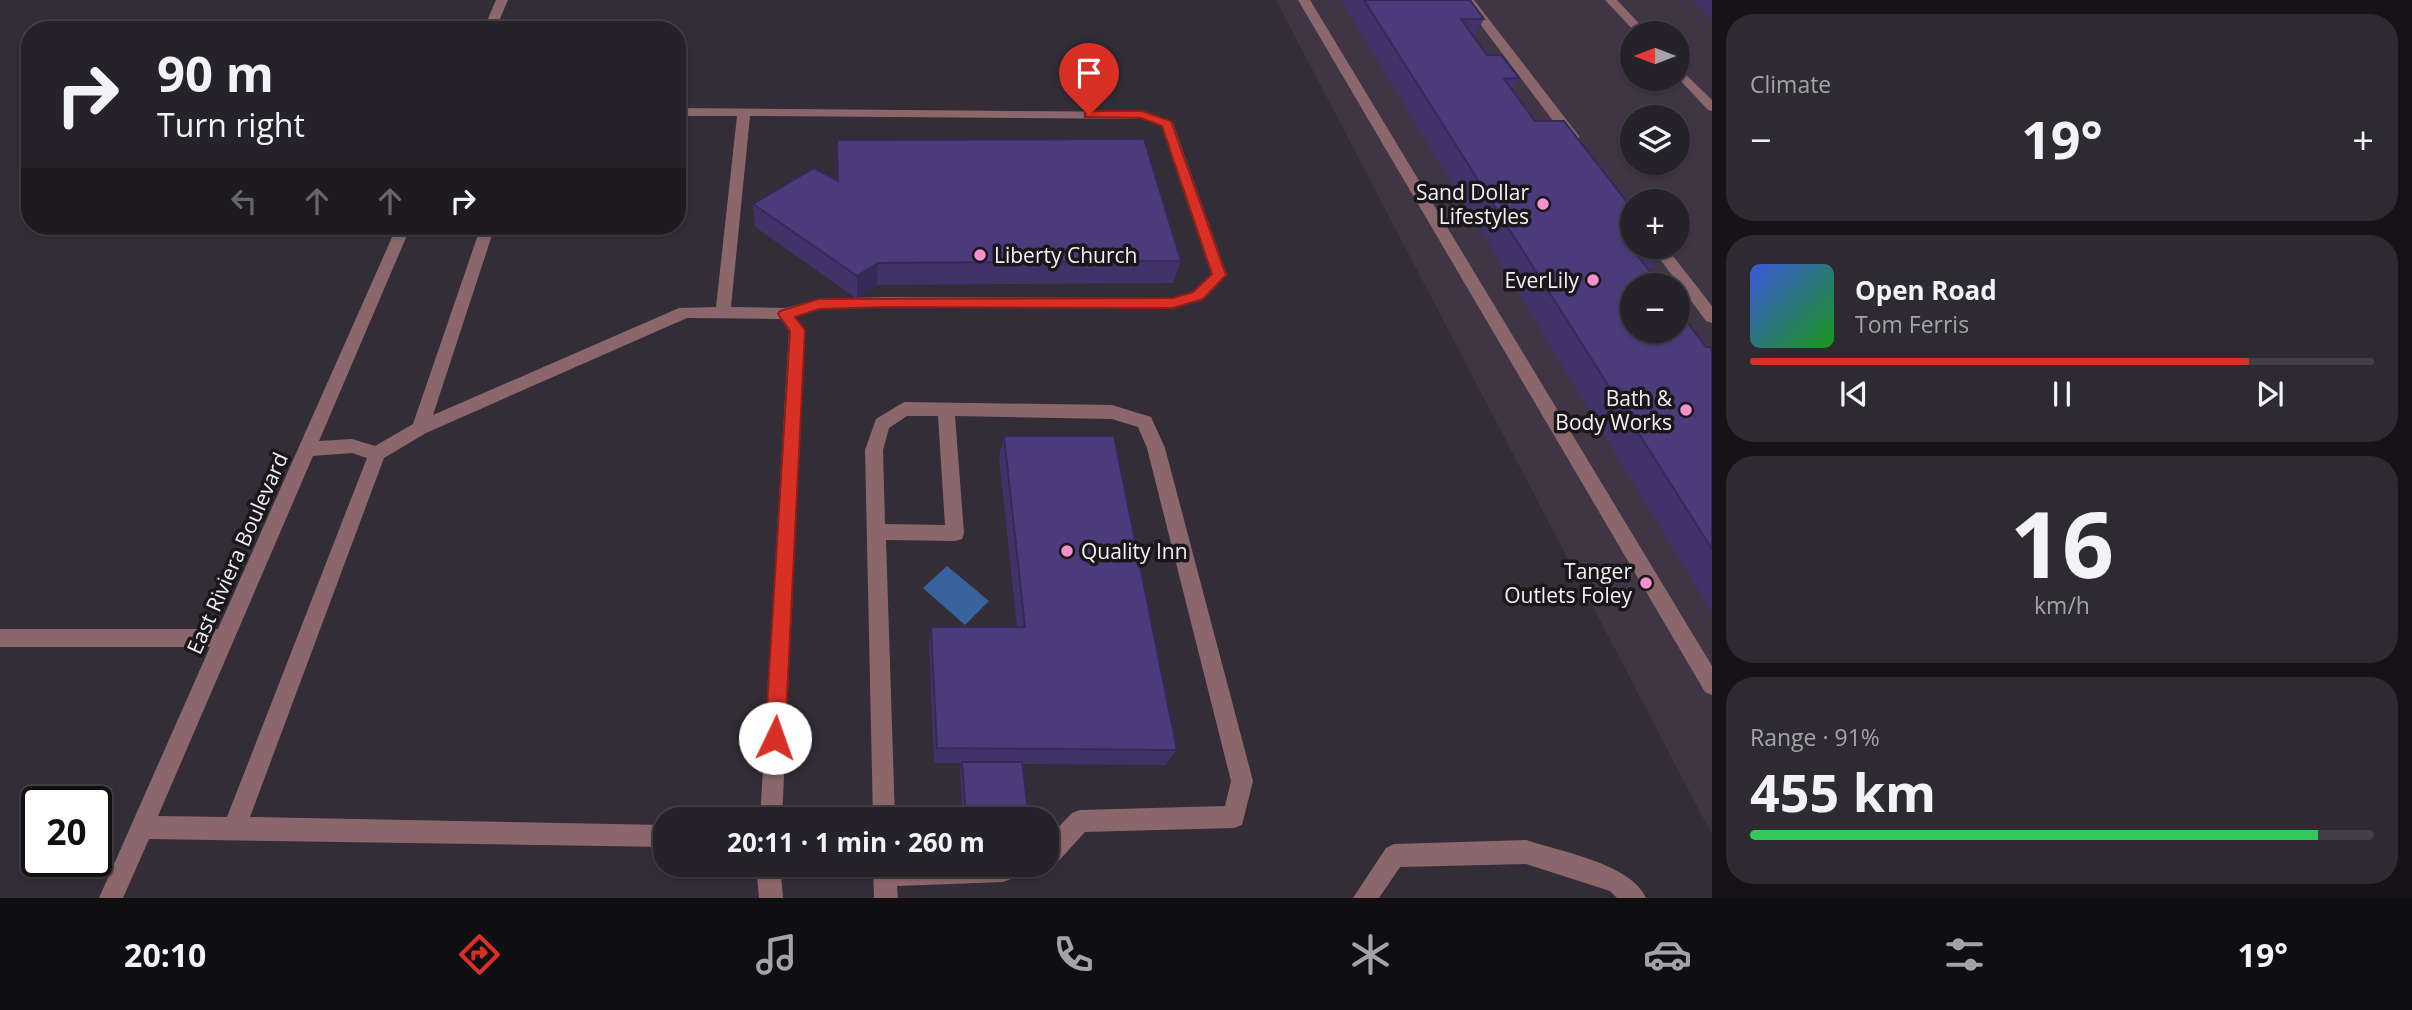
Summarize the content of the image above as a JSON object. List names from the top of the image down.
{
  "streets": {
    "street": ["East Riviera Boulevard"]
  },
  "places": [
    "Sand Dollar Lifestyles",
    "Liberty Church",
    "EverLily",
    "Bath & Body Works",
    "Quality Inn",
    "Tanger Outlets Foley"
  ],
  "north": "left",
  "page": {
    "tile": [
      "Climate",
      ["16", "km/h"],
      ["Range · 91%", "455 km"]
    ],
    "map_buttons": ["+", "−"],
    "turn": ["90 m", "Turn right"],
    "heat": ["−", "19°", "+"],
    "song": ["Open Road", "Tom Ferris"],
    "limit": "20",
    "trip": "20:11 · 1 min · 260 m",
    "tabs": ["20:10", "19°"]
  }
}
